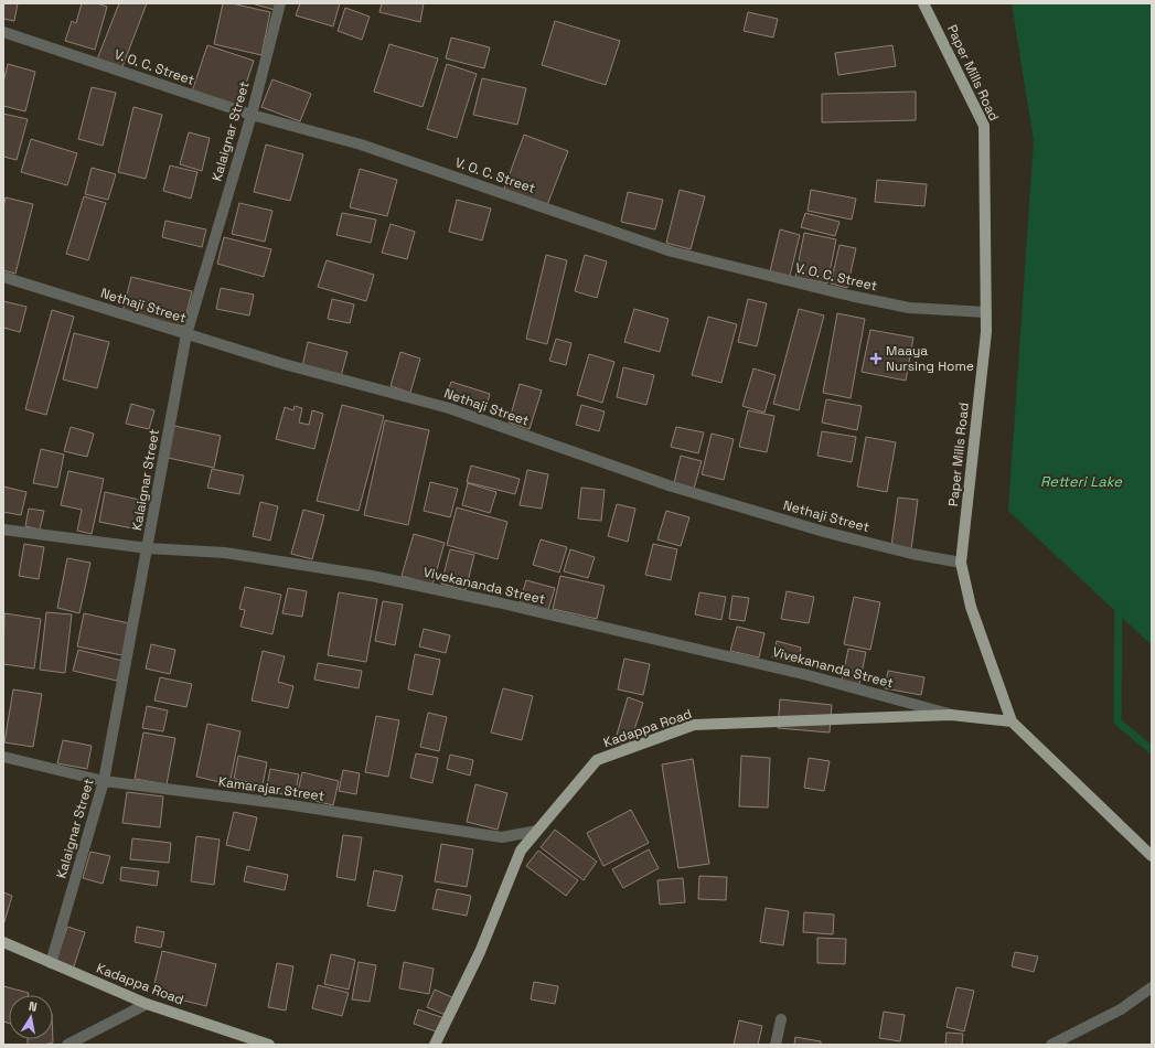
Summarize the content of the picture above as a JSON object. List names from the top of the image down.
{
  "streets": {
    "main road": ["Paper Mills Road", "Kadappa Road"],
    "street": [
      "V. O. C. Street",
      "Kalaignar Street",
      "Nethaji Street",
      "Vivekananda Street",
      "Kamarajar Street"
    ]
  },
  "crossings": [
    ["V. O. C. Street", "Paper Mills Road"],
    ["V. O. C. Street", "Kalaignar Street"],
    ["Paper Mills Road", "Nethaji Street"],
    ["Paper Mills Road", "Kadappa Road"],
    ["Kalaignar Street", "Nethaji Street"],
    ["Kalaignar Street", "Vivekananda Street"],
    ["Kalaignar Street", "Kadappa Road"],
    ["Kalaignar Street", "Kamarajar Street"],
    ["Vivekananda Street", "Kadappa Road"],
    ["Kadappa Road", "Kamarajar Street"]
  ],
  "water": ["Retteri Lake"],
  "places": {
    "health": ["Maaya Nursing Home"]
  },
  "north": "top"
}
